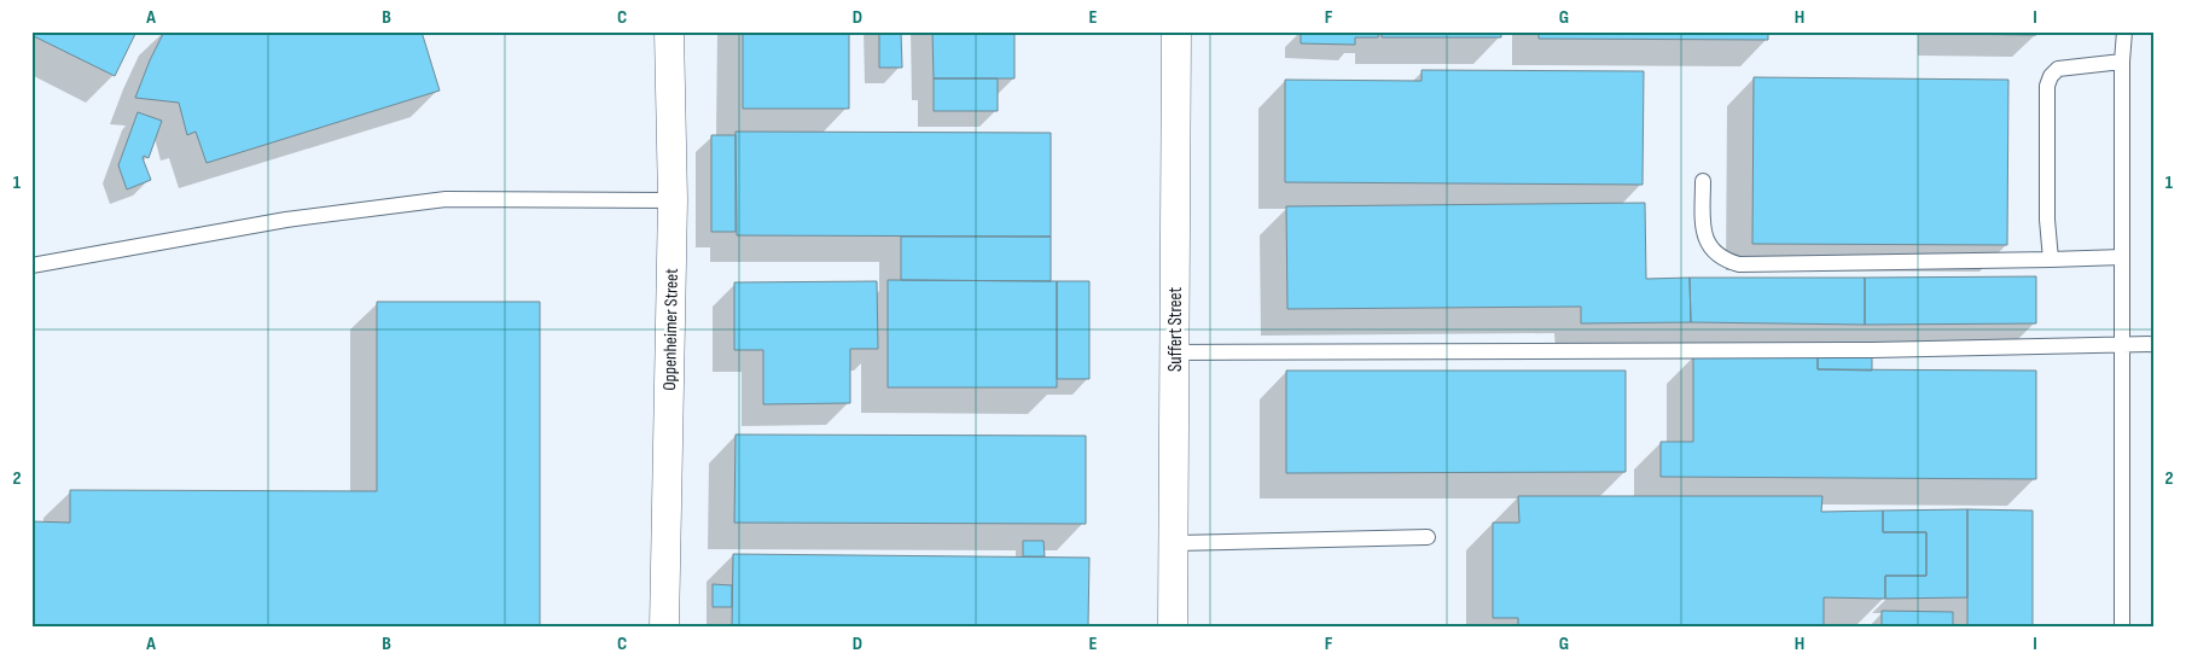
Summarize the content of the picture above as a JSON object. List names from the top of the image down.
{
  "streets": {
    "street": ["Oppenheimer Street", "Suffert Street"]
  },
  "grid": {
    "columns": [
      "A",
      "B",
      "C",
      "D",
      "E",
      "F",
      "G",
      "H",
      "I"
    ],
    "rows": ["1", "2"]
  }
}
